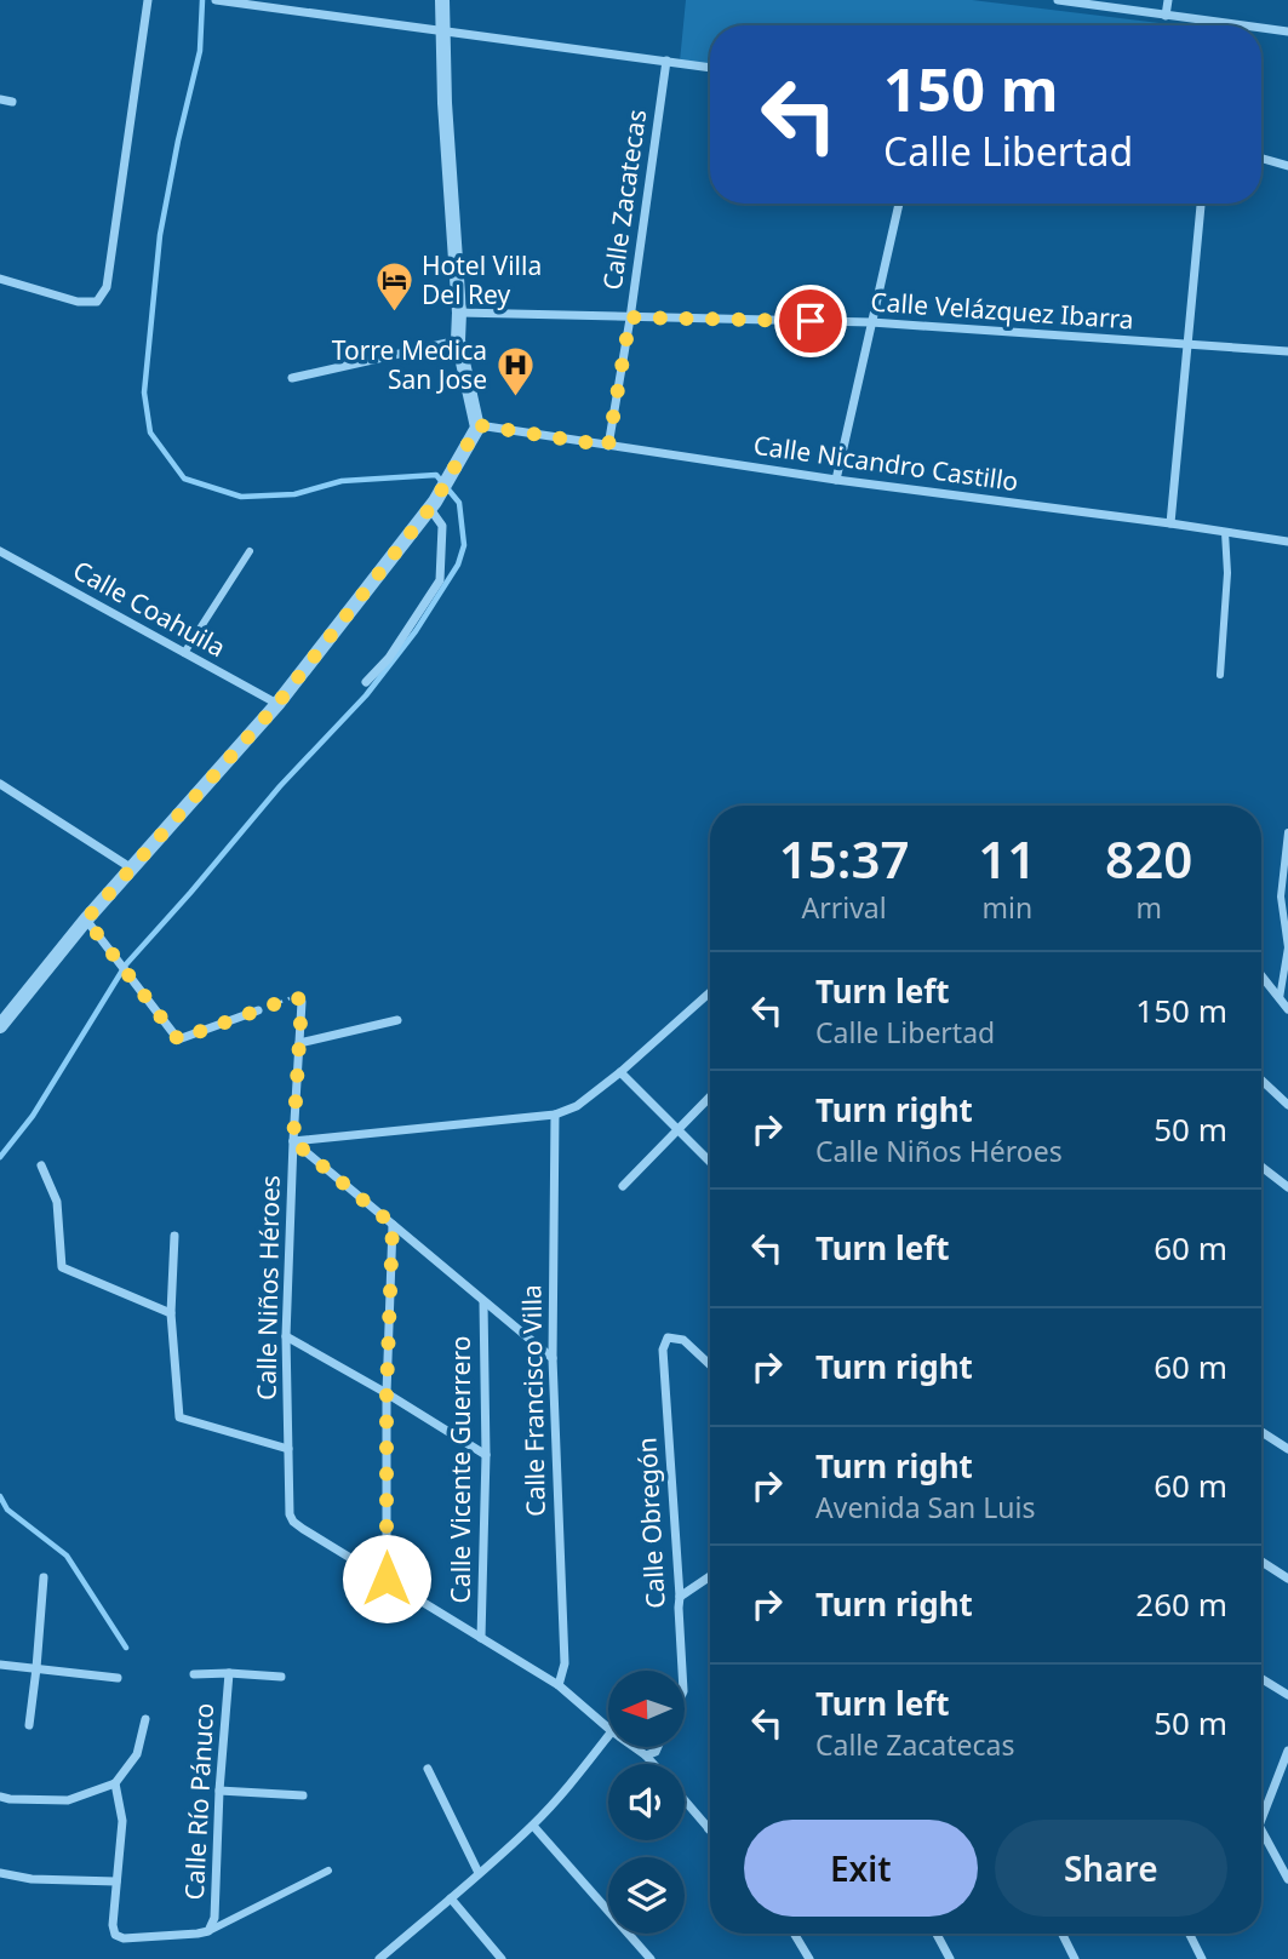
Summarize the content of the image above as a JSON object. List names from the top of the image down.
{
  "streets": {
    "street": [
      "Calle Zacatecas",
      "Calle Velázquez Ibarra",
      "Calle Nicandro Castillo",
      "Calle Coahuila",
      "Calle Niños Héroes",
      "Calle Francisco Villa",
      "Calle Vicente Guerrero",
      "Calle Obregón",
      "Calle Río Pánuco"
    ]
  },
  "crossings": [
    ["Calle Zacatecas", "Calle Velázquez Ibarra"],
    ["Calle Zacatecas", "Calle Nicandro Castillo"]
  ],
  "places": {
    "hotel": ["Hotel Villa Del Rey"],
    "hospital": ["Torre Medica San Jose"]
  },
  "north": "left",
  "page": {
    "turn": ["150 m", "Calle Libertad"],
    "eta": [
      "15:37",
      "Arrival",
      "11",
      "min",
      "820",
      "m"
    ],
    "list": [
      {
        "name": "Turn left",
        "note": "Calle Libertad",
        "value": "150 m"
      },
      {
        "name": "Turn right",
        "note": "Calle Niños Héroes",
        "value": "50 m"
      },
      {
        "name": "Turn left",
        "value": "60 m"
      },
      {
        "name": "Turn right",
        "value": "60 m"
      },
      {
        "name": "Turn right",
        "note": "Avenida San Luis",
        "value": "60 m"
      },
      {
        "name": "Turn right",
        "value": "260 m"
      },
      {
        "name": "Turn left",
        "note": "Calle Zacatecas",
        "value": "50 m"
      }
    ],
    "buttons": ["Exit", "Share"]
  }
}
